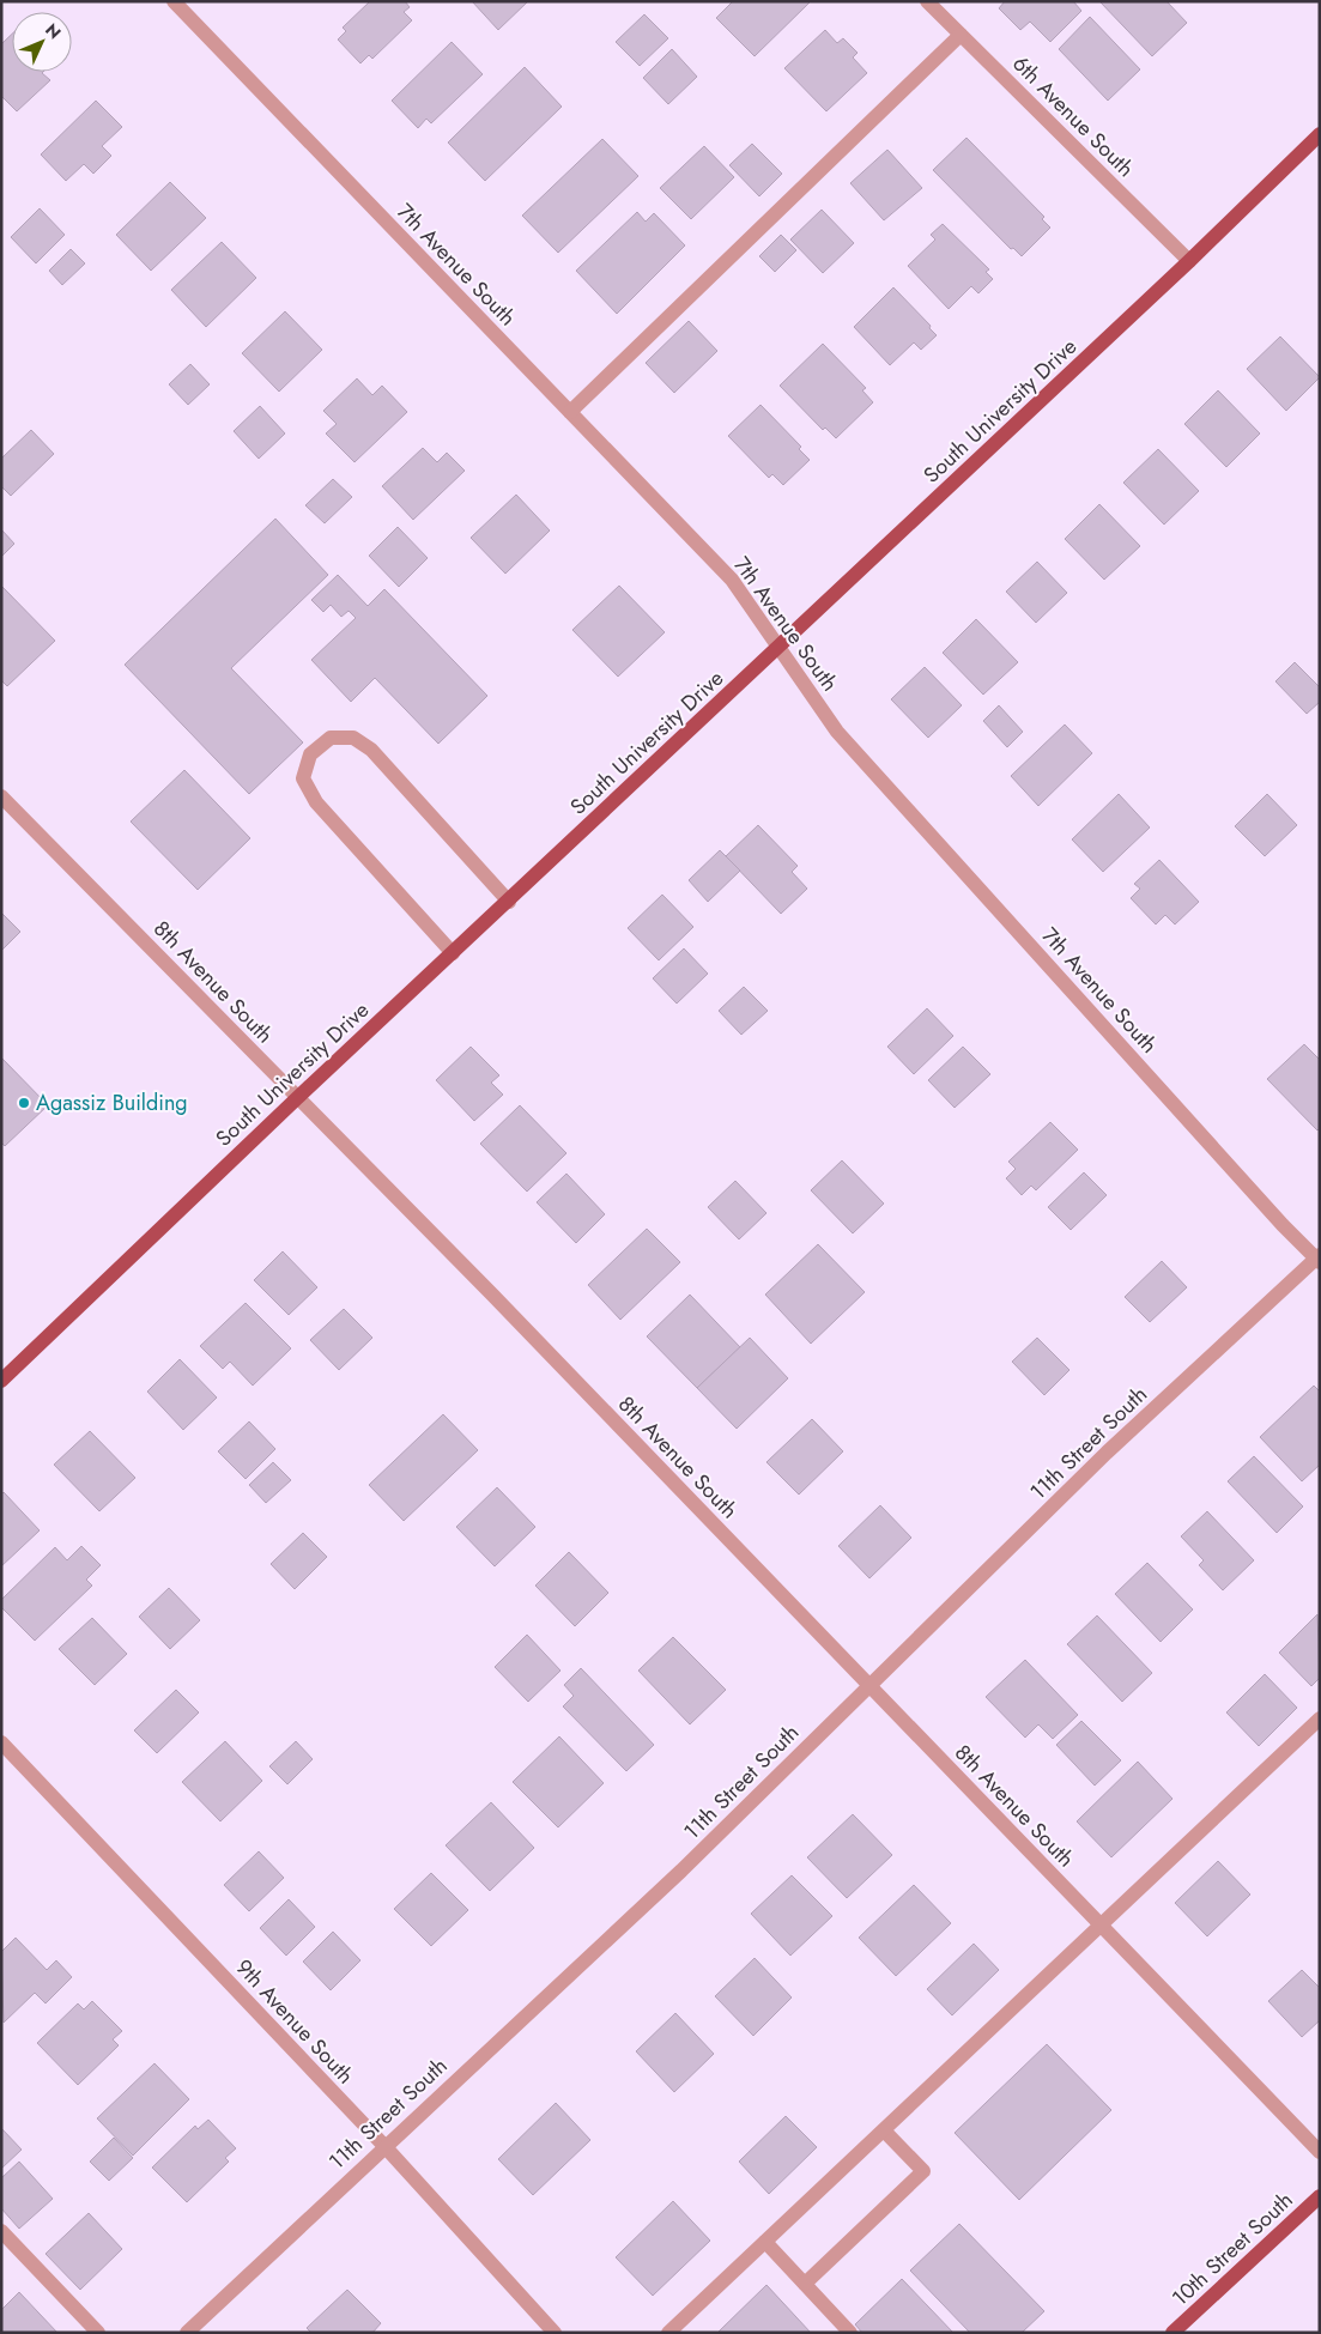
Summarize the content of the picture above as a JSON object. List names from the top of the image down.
{
  "streets": {
    "main road": ["South University Drive", "10th Street South"],
    "street": [
      "6th Avenue South",
      "7th Avenue South",
      "8th Avenue South",
      "11th Street South",
      "9th Avenue South"
    ]
  },
  "crossings": [
    ["6th Avenue South", "South University Drive"],
    ["7th Avenue South", "South University Drive"],
    ["7th Avenue South", "11th Street South"],
    ["South University Drive", "8th Avenue South"],
    ["8th Avenue South", "11th Street South"],
    ["11th Street South", "9th Avenue South"]
  ],
  "places": ["Agassiz Building"],
  "north": "top right"
}
